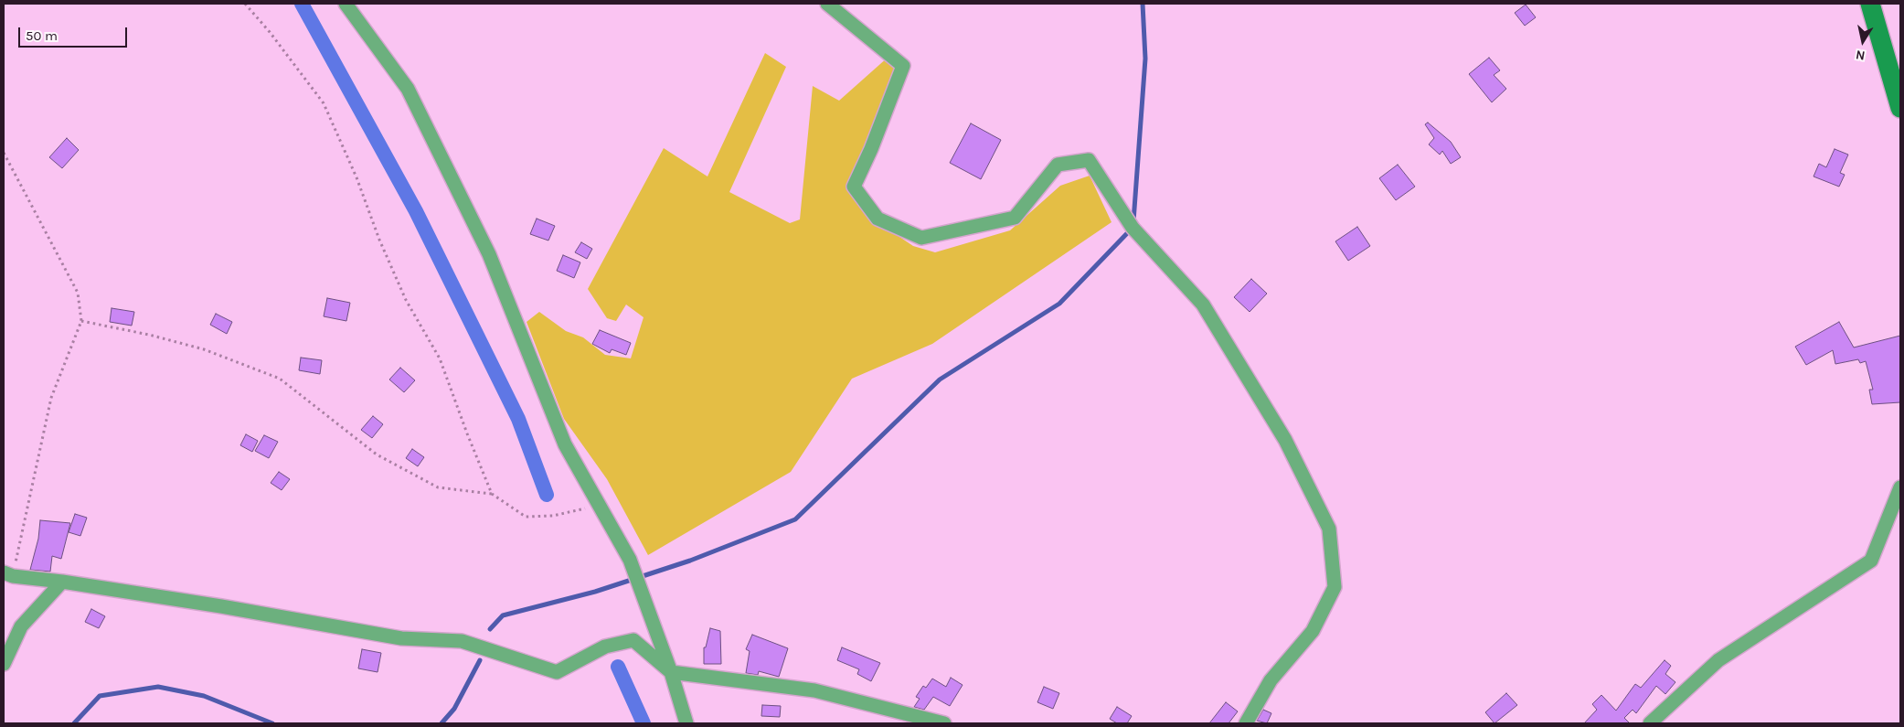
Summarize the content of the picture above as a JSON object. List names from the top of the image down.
{
  "scale_bar": "50 m",
  "north": "bottom"
}
